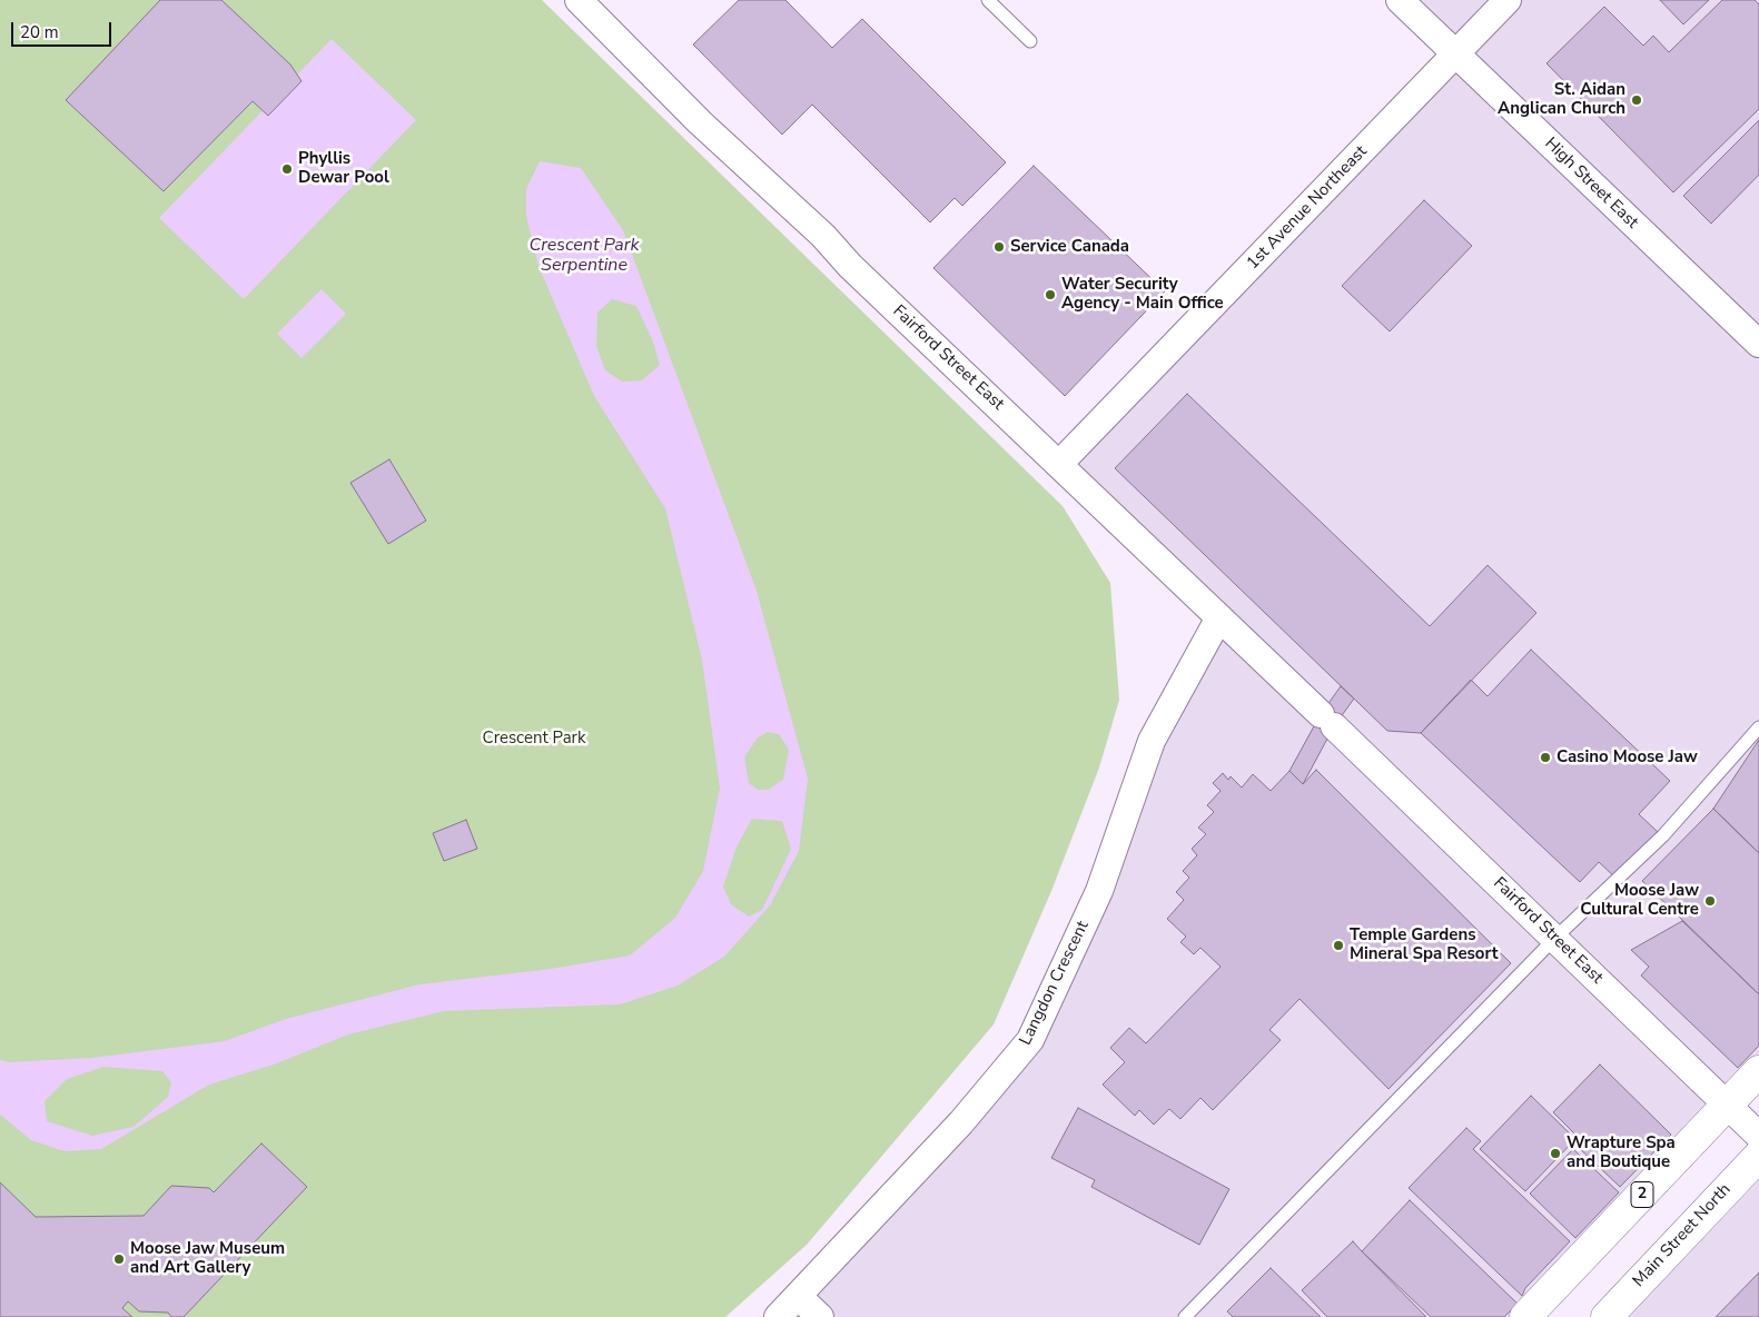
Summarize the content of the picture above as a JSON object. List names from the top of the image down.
{
  "streets": {
    "main road": ["2", "Main Street North"],
    "street": [
      "High Street East",
      "1st Avenue Northeast",
      "Fairford Street East",
      "Langdon Crescent"
    ]
  },
  "crossings": [
    ["High Street East", "1st Avenue Northeast"],
    ["1st Avenue Northeast", "Fairford Street East"],
    ["Fairford Street East", "Langdon Crescent"],
    ["Fairford Street East", "2"]
  ],
  "water": ["Crescent Park Serpentine"],
  "parks": ["Crescent Park"],
  "places": [
    "St. Aidan Anglican Church",
    "Phyllis Dewar Pool",
    "Service Canada",
    "Water Security Agency - Main Office",
    "Casino Moose Jaw",
    "Moose Jaw Cultural Centre",
    "Temple Gardens Mineral Spa Resort",
    "Wrapture Spa and Boutique",
    "Moose Jaw Museum and Art Gallery"
  ],
  "scale_bar": "20 m"
}
